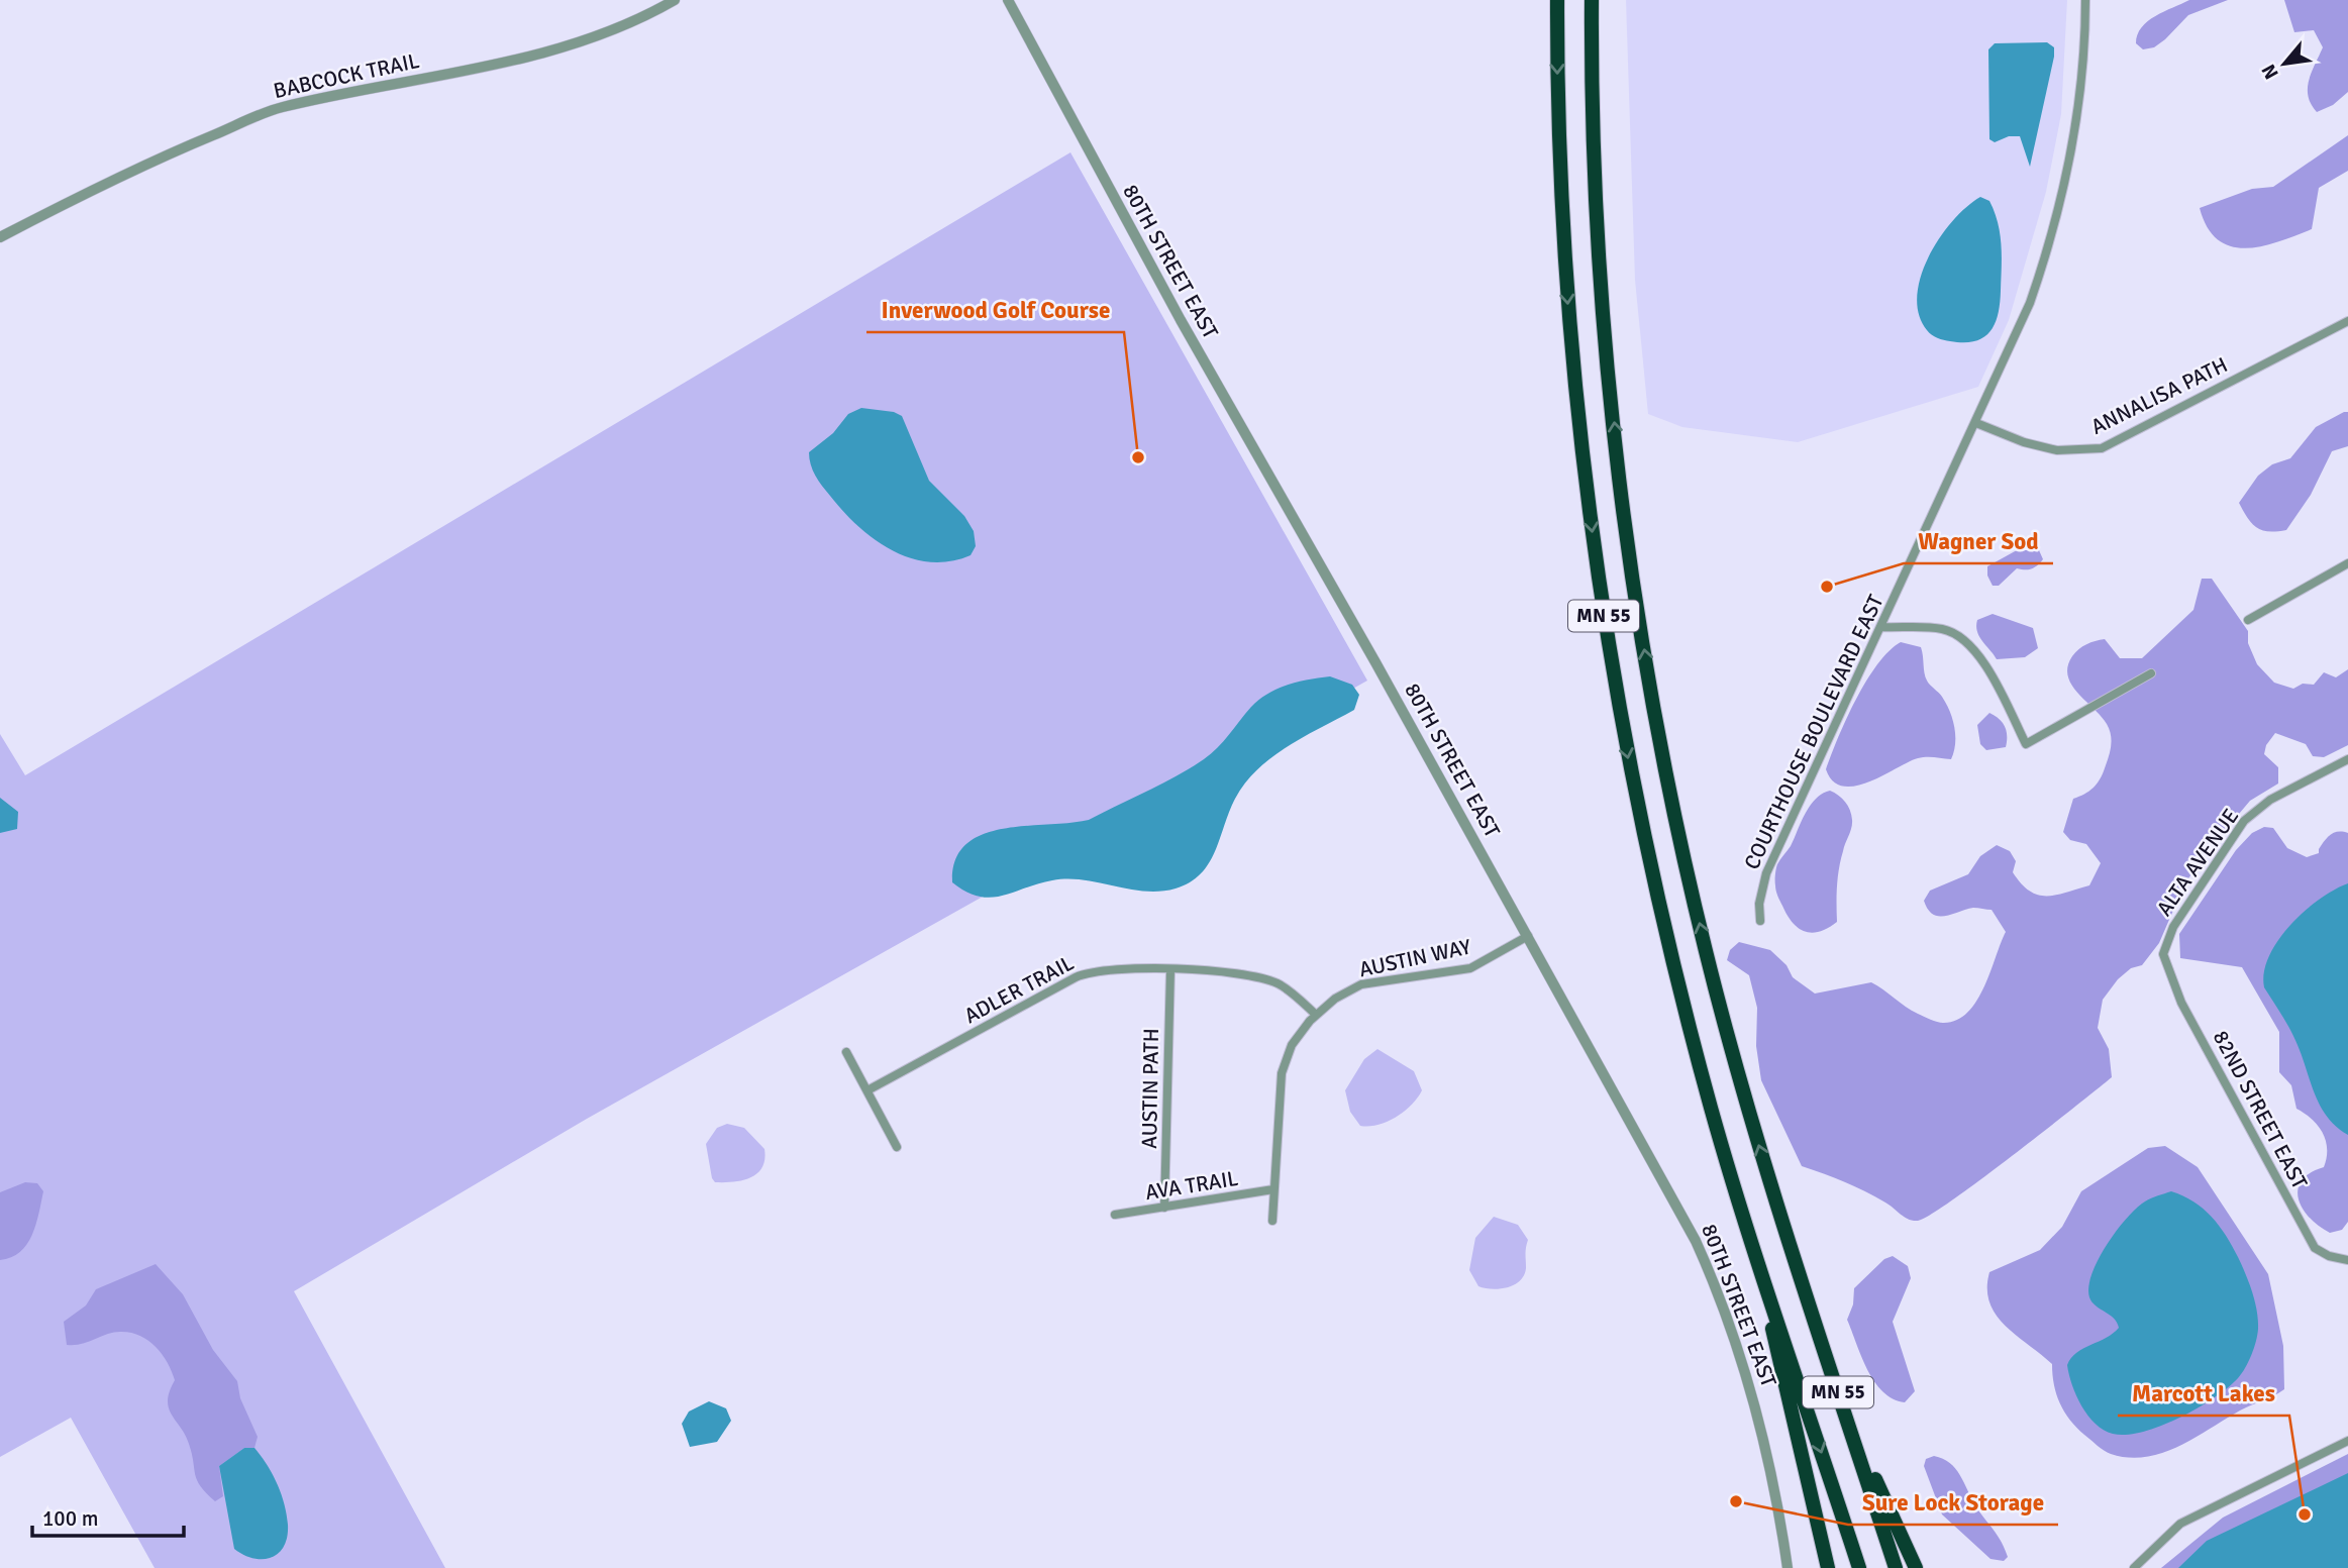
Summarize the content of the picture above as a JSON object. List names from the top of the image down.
{
  "streets": {
    "highway": ["MN 55"],
    "street": [
      "BABCOCK TRAIL",
      "80TH STREET EAST",
      "ANNALISA PATH",
      "COURTHOUSE BOULEVARD EAST",
      "ALTA AVENUE",
      "AUSTIN WAY",
      "ADLER TRAIL",
      "AUSTIN PATH",
      "82ND STREET EAST",
      "AVA TRAIL"
    ]
  },
  "crossings": [
    ["80TH STREET EAST", "AUSTIN WAY"],
    ["ANNALISA PATH", "COURTHOUSE BOULEVARD EAST"],
    ["ALTA AVENUE", "82ND STREET EAST"],
    ["AUSTIN WAY", "ADLER TRAIL"],
    ["AUSTIN WAY", "AVA TRAIL"],
    ["ADLER TRAIL", "AUSTIN PATH"],
    ["AUSTIN PATH", "AVA TRAIL"]
  ],
  "places": [
    "Inverwood Golf Course",
    "Wagner Sod",
    "Sure Lock Storage",
    "Marcott Lakes"
  ],
  "scale_bar": "100 m",
  "north": "bottom left"
}
